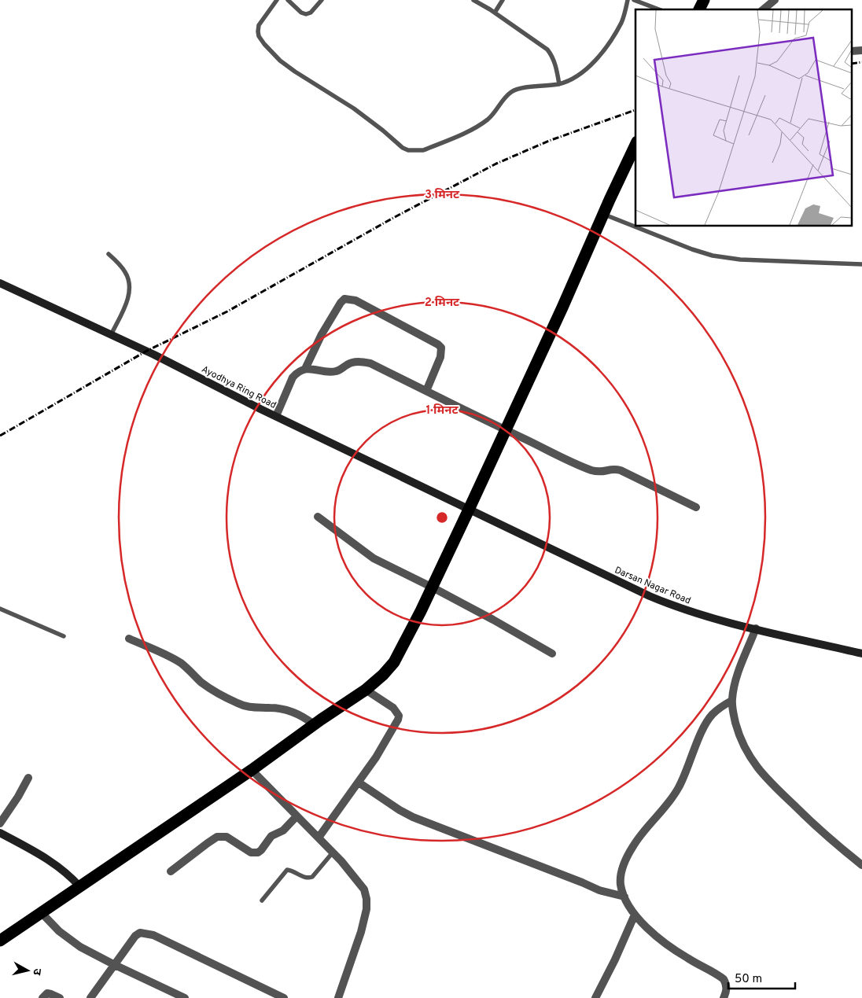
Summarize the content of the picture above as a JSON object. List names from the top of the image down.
{
  "streets": {
    "street": ["Ayodhya Ring Road", "Darsan Nagar Road"]
  },
  "crossings": [
    ["Ayodhya Ring Road", "Darsan Nagar Road"]
  ],
  "scale_bar": "50 m",
  "north": "right",
  "rings": ["3 मिनट", "2 मिनट", "1 मिनट"]
}
